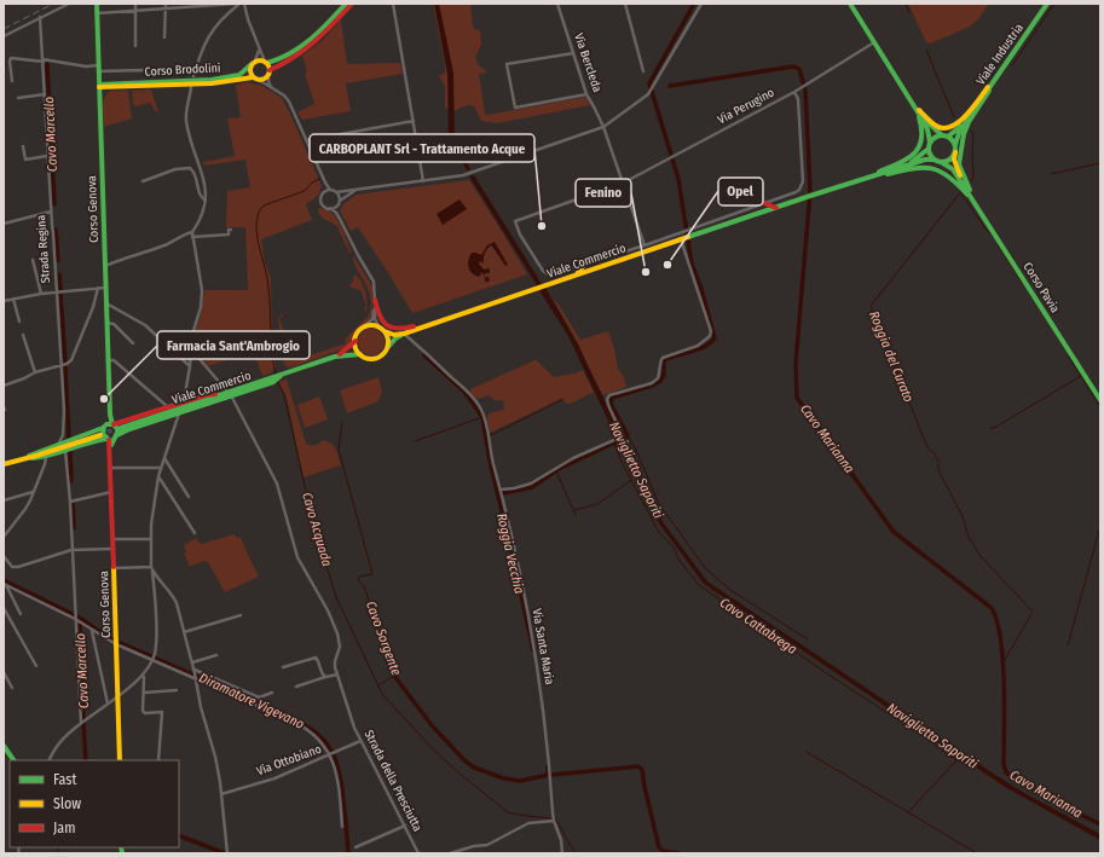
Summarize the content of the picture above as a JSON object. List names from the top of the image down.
{
  "streets": {
    "main road": [
      "Viale Industria",
      "Corso Brodolini",
      "Corso Genova",
      "Viale Commercio",
      "Corso Pavia"
    ],
    "street": [
      "Via Bercleda",
      "Via Perugino",
      "Strada Regina",
      "Via Santa Maria",
      "Via Ottobiano",
      "Strada della Presciutta"
    ]
  },
  "crossings": [
    ["Viale Industria", "Viale Commercio"],
    ["Via Bercleda", "Via Perugino"],
    ["Corso Brodolini", "Corso Genova"],
    ["Viale Commercio", "Via Santa Maria"],
    ["Viale Commercio", "Strada della Presciutta"],
    ["Via Ottobiano", "Strada della Presciutta"]
  ],
  "water": [
    "Cavo Marcello",
    "Roggia del Curato",
    "Cavo Marianna",
    "Naviglietto Saporiti",
    "Cavo Acquada",
    "Roggia Vecchia",
    "Cavo Cattabrega",
    "Cavo Sorgente",
    "Diramatore Vigevano"
  ],
  "places": [
    "CARBOPLANT Srl - Trattamento Acque",
    "Opel",
    "Fenino",
    "Farmacia Sant'Ambrogio"
  ],
  "legend": ["Fast", "Slow", "Jam"]
}
